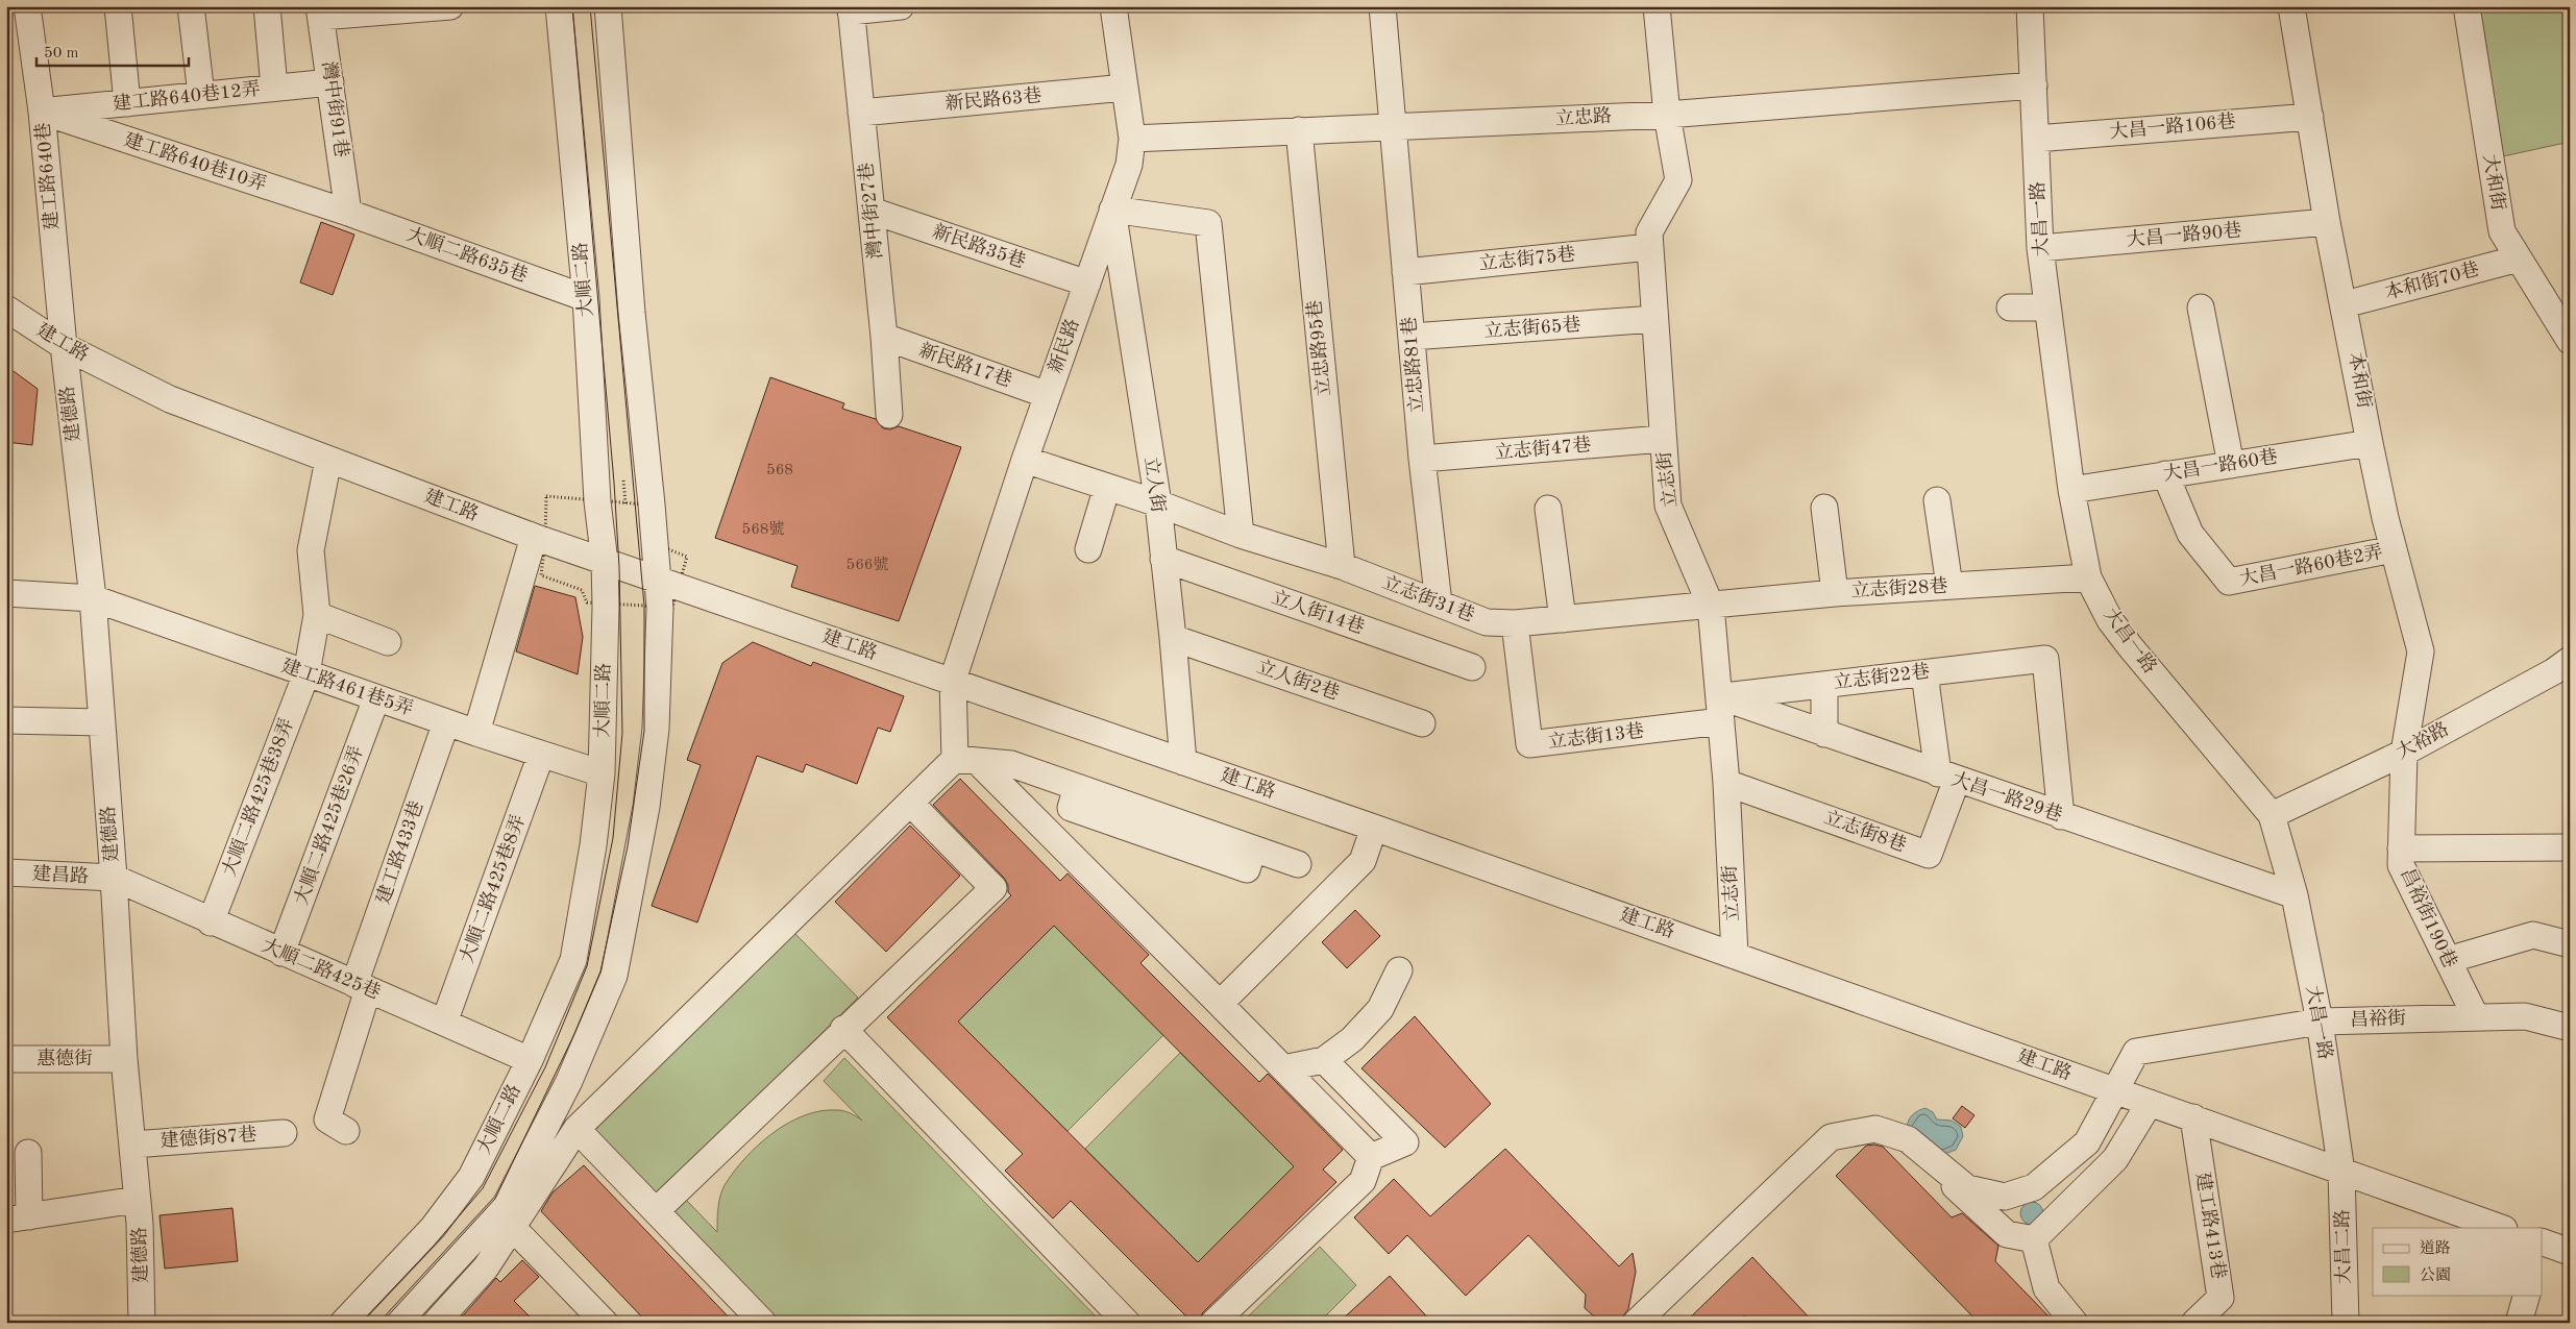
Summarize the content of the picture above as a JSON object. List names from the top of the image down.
{
  "streets": {
    "street": [
      "建工路640巷12弄",
      "新民路63巷",
      "灣中街91巷",
      "立忠路",
      "大昌一路106巷",
      "建工路640巷10弄",
      "建工路640巷",
      "大和街",
      "灣中街27巷",
      "大昌一路",
      "大昌一路90巷",
      "新民路35巷",
      "大順二路635巷",
      "立志街75巷",
      "大順二路",
      "本和街70巷",
      "立志街65巷",
      "建工路",
      "新民路",
      "立忠路95巷",
      "立忠路81巷",
      "新民路17巷",
      "本和街",
      "建德路",
      "立志街47巷",
      "大昌一路60巷",
      "立志街",
      "立人街",
      "大昌一路60巷2弄",
      "立志街28巷",
      "立志街31巷",
      "立人街14巷",
      "立志街22巷",
      "立人街2巷",
      "建工路461巷5弄",
      "立志街13巷",
      "大裕路",
      "大順二路425巷38弄",
      "大昌一路29巷",
      "大順二路425巷26弄",
      "立志街8巷",
      "建工路433巷",
      "建昌路",
      "大順二路425巷8弄",
      "昌裕街190巷",
      "大順二路425巷",
      "昌裕街",
      "惠德街",
      "建德街87巷",
      "建工路413巷",
      "大昌二路"
    ]
  },
  "crossings": [
    ["建工路640巷12弄", "灣中街91巷"],
    ["建工路640巷12弄", "建工路640巷10弄"],
    ["建工路640巷12弄", "建工路640巷"],
    ["新民路63巷", "灣中街27巷"],
    ["新民路63巷", "新民路"],
    ["灣中街91巷", "建工路640巷10弄"],
    ["灣中街91巷", "大順二路635巷"],
    ["立忠路", "大昌一路"],
    ["立忠路", "新民路"],
    ["立忠路", "立忠路95巷"],
    ["立忠路", "立忠路81巷"],
    ["立忠路", "立志街"],
    ["大昌一路106巷", "大昌一路"],
    ["大昌一路106巷", "本和街"],
    ["建工路640巷10弄", "建工路640巷"],
    ["建工路640巷10弄", "大順二路635巷"],
    ["建工路640巷", "建工路"],
    ["建工路640巷", "建德路"],
    ["大和街", "本和街70巷"],
    ["灣中街27巷", "新民路35巷"],
    ["灣中街27巷", "新民路17巷"],
    ["大昌一路", "大昌一路90巷"],
    ["大昌一路", "建工路"],
    ["大昌一路", "大昌一路60巷"],
    ["大昌一路", "立志街28巷"],
    ["大昌一路", "大裕路"],
    ["大昌一路", "大昌一路29巷"],
    ["大昌一路", "昌裕街"],
    ["大昌一路", "大昌二路"],
    ["大昌一路90巷", "本和街"],
    ["新民路35巷", "新民路"],
    ["大順二路635巷", "大順二路"],
    ["立志街75巷", "立忠路81巷"],
    ["立志街75巷", "立志街"],
    ["大順二路", "建工路"],
    ["大順二路", "建工路461巷5弄"],
    ["大順二路", "大順二路425巷"],
    ["本和街70巷", "本和街"],
    ["立志街65巷", "立忠路81巷"],
    ["立志街65巷", "立志街"],
    ["建工路", "新民路"],
    ["建工路", "建德路"],
    ["建工路", "立志街"],
    ["建工路", "立人街"],
    ["建工路", "大順二路425巷38弄"],
    ["建工路", "昌裕街"],
    ["建工路", "建工路413巷"],
    ["建工路", "大昌二路"],
    ["新民路", "新民路17巷"],
    ["新民路", "立人街"],
    ["新民路", "立志街31巷"],
    ["立忠路95巷", "立志街31巷"],
    ["立忠路81巷", "立志街47巷"],
    ["立忠路81巷", "立志街31巷"],
    ["本和街", "大昌一路60巷"],
    ["本和街", "大昌一路60巷2弄"],
    ["本和街", "大裕路"],
    ["本和街", "昌裕街190巷"],
    ["建德路", "建工路461巷5弄"],
    ["建德路", "建昌路"],
    ["建德路", "大順二路425巷"],
    ["建德路", "惠德街"],
    ["建德路", "建德街87巷"],
    ["立志街47巷", "立志街"],
    ["大昌一路60巷", "大昌一路60巷2弄"],
    ["立志街", "立志街28巷"],
    ["立志街", "立志街31巷"],
    ["立志街", "立志街22巷"],
    ["立志街", "立志街13巷"],
    ["立志街", "大昌一路29巷"],
    ["立志街", "立志街8巷"],
    ["立人街", "立志街31巷"],
    ["立人街", "立人街14巷"],
    ["立人街", "立人街2巷"],
    ["立志街28巷", "立志街31巷"],
    ["立志街31巷", "立志街13巷"],
    ["立志街22巷", "立志街13巷"],
    ["立志街22巷", "大昌一路29巷"],
    ["建工路461巷5弄", "大順二路425巷38弄"],
    ["建工路461巷5弄", "大順二路425巷26弄"],
    ["建工路461巷5弄", "建工路433巷"],
    ["建工路461巷5弄", "大順二路425巷8弄"],
    ["立志街13巷", "大昌一路29巷"],
    ["大裕路", "昌裕街190巷"],
    ["大順二路425巷38弄", "大順二路425巷"],
    ["大昌一路29巷", "立志街8巷"],
    ["大順二路425巷26弄", "大順二路425巷"],
    ["建工路433巷", "大順二路425巷"],
    ["建昌路", "大順二路425巷"],
    ["大順二路425巷8弄", "大順二路425巷"],
    ["昌裕街190巷", "昌裕街"]
  ],
  "house_numbers": ["568", "568號", "566號"],
  "legend": ["道路", "公園"],
  "scale_bar": "50 m"
}
